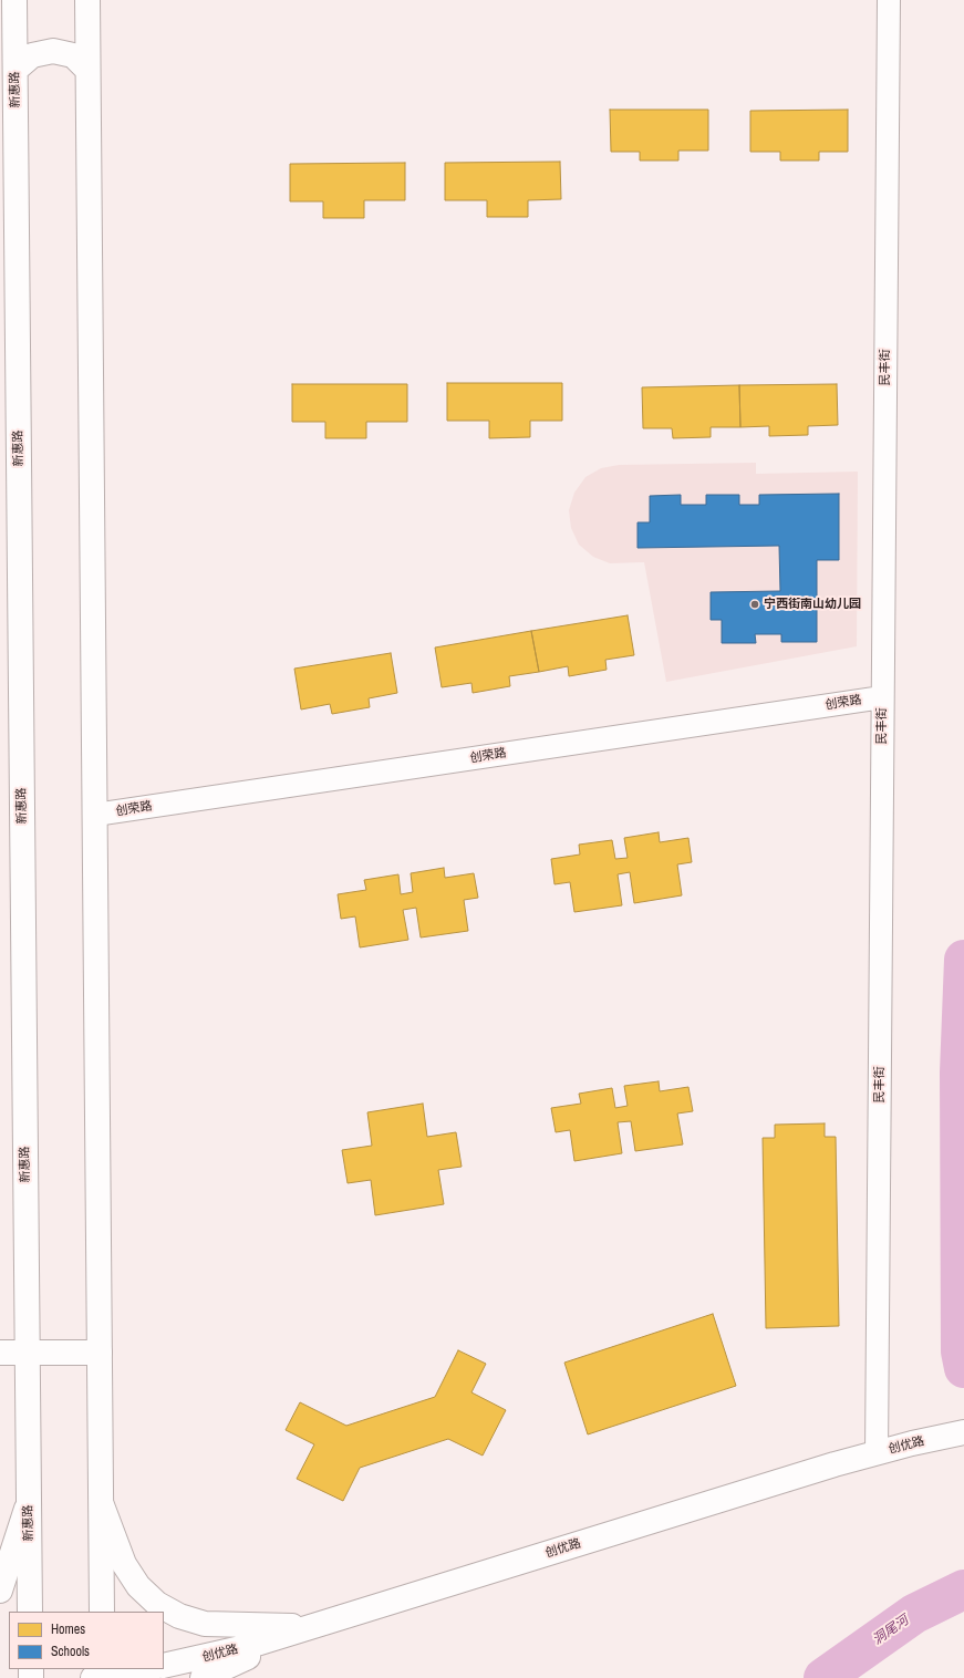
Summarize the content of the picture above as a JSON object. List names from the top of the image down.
{
  "streets": {
    "main road": ["新惠路", "创优路"],
    "street": ["民丰街", "创荣路"]
  },
  "crossings": [
    ["民丰街", "创荣路"],
    ["民丰街", "创优路"]
  ],
  "water": ["洞尾河"],
  "places": ["宁西街南山幼儿园"],
  "legend": ["Homes", "Schools"]
}
